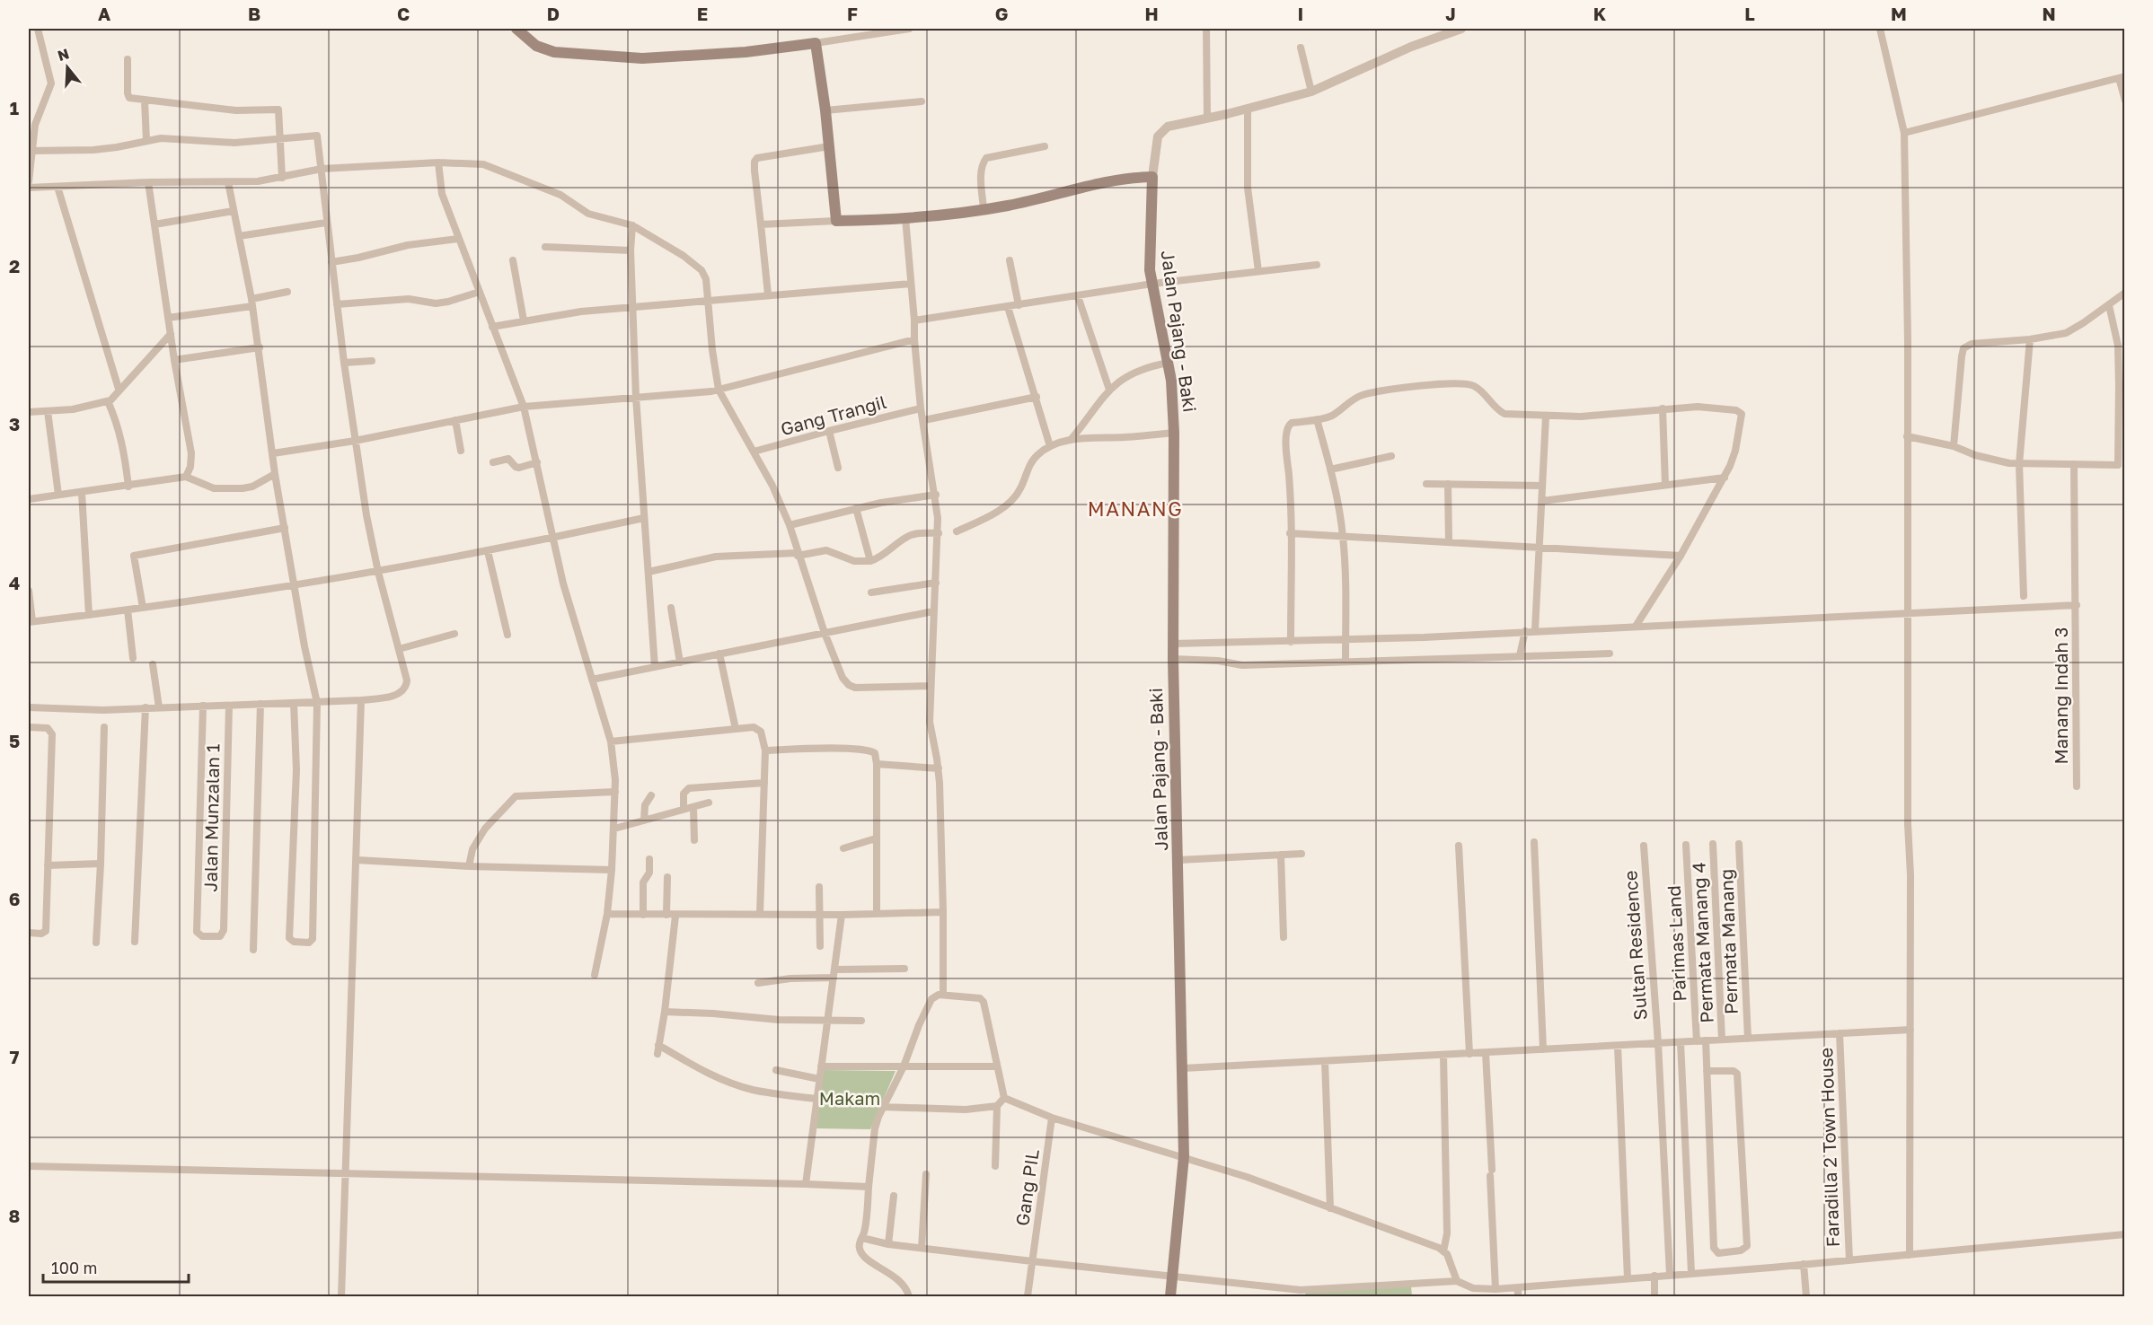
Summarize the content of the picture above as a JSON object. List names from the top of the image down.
{
  "streets": {
    "main road": ["Jalan Pajang - Baki"],
    "street": [
      "Gang Trangil",
      "Manang Indah 3",
      "Jalan Munzalan 1",
      "Permata Manang",
      "Permata Manang 4",
      "Parimas Land",
      "Sultan Residence",
      "Faradilla 2 Town House",
      "Gang PIL"
    ]
  },
  "districts": ["MANANG"],
  "parks": ["Makam"],
  "scale_bar": "100 m",
  "north": "top",
  "grid": {
    "columns": [
      "A",
      "B",
      "C",
      "D",
      "E",
      "F",
      "G",
      "H",
      "I",
      "J",
      "K",
      "L",
      "M",
      "N"
    ],
    "rows": [
      "1",
      "2",
      "3",
      "4",
      "5",
      "6",
      "7",
      "8"
    ]
  }
}
